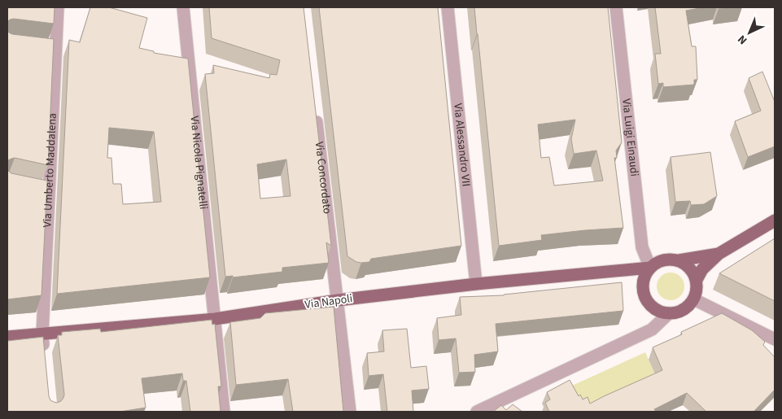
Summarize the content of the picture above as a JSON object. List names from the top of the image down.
{
  "streets": {
    "main road": ["Via Napoli"],
    "street": [
      "Via Luigi Einaudi",
      "Via Alessandro VII",
      "Via Nicola Pignatelli",
      "Via Umberto Maddalena",
      "Via Concordato"
    ]
  },
  "crossings": [
    ["Via Luigi Einaudi", "Via Napoli"],
    ["Via Alessandro VII", "Via Napoli"],
    ["Via Nicola Pignatelli", "Via Napoli"],
    ["Via Umberto Maddalena", "Via Napoli"],
    ["Via Concordato", "Via Napoli"]
  ],
  "north": "bottom left"
}
